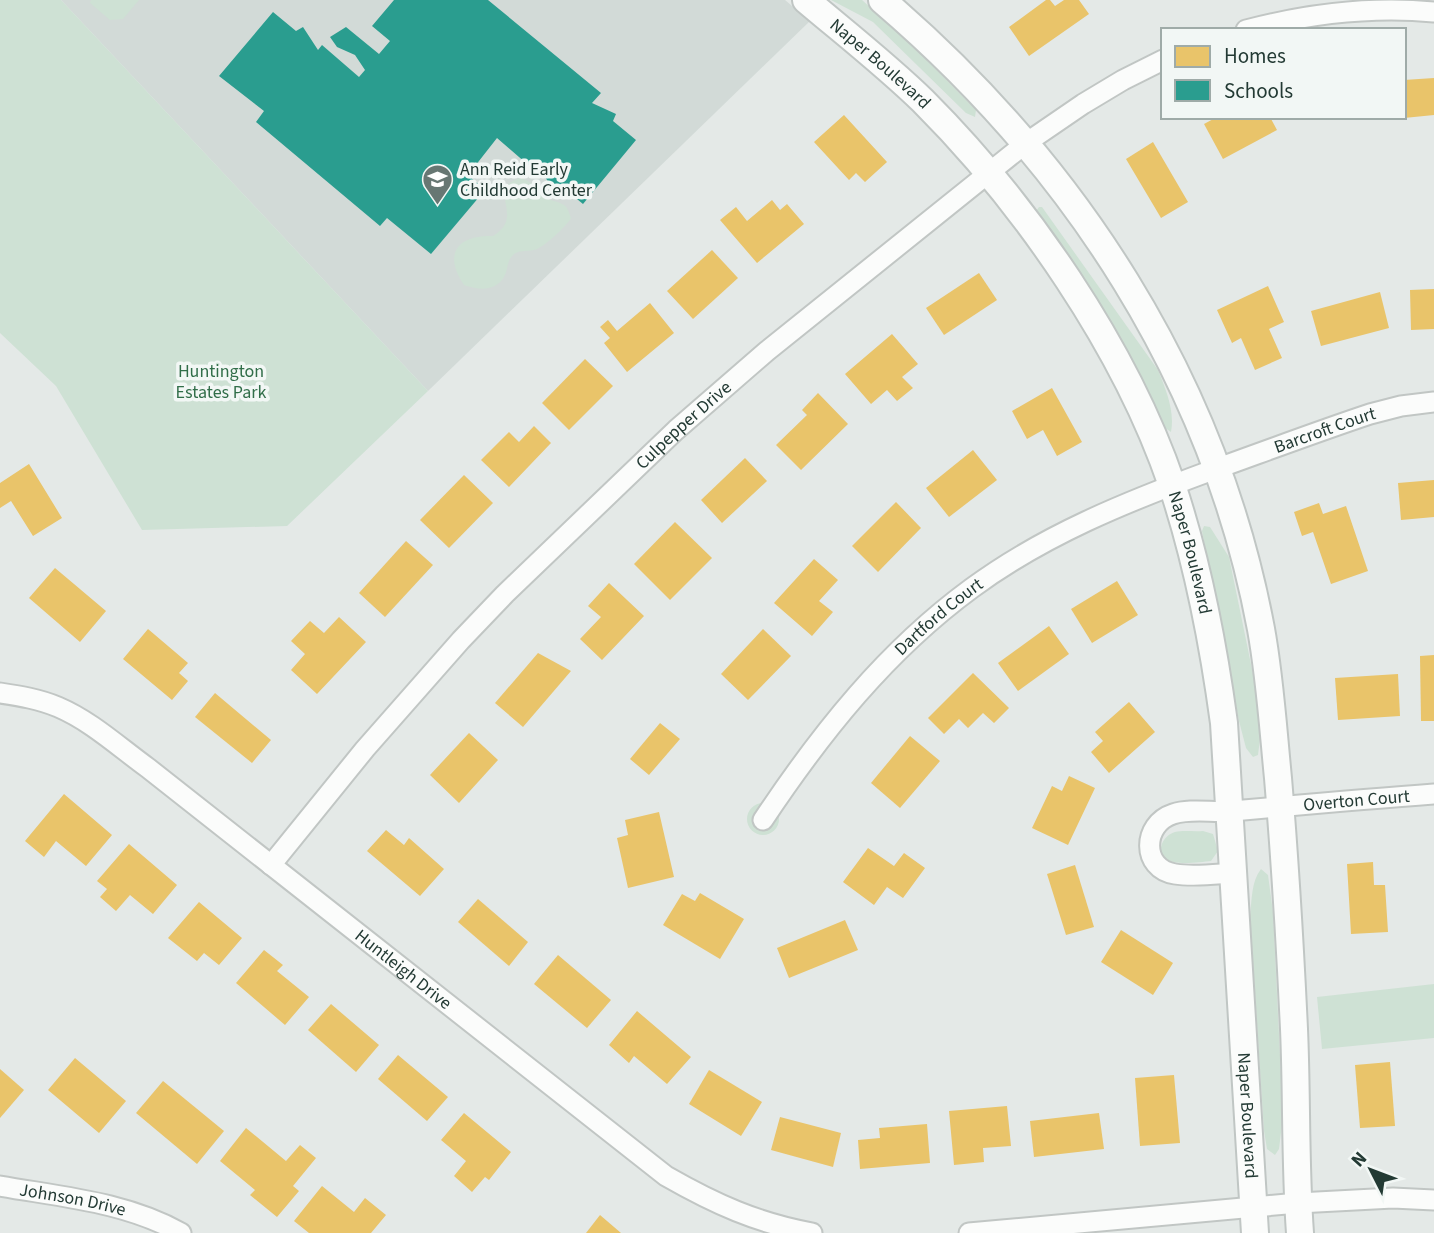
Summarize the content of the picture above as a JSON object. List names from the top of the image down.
{
  "streets": {
    "main road": ["Naper Boulevard"],
    "street": [
      "Culpepper Drive",
      "Barcroft Court",
      "Dartford Court",
      "Overton Court",
      "Huntleigh Drive",
      "Johnson Drive"
    ]
  },
  "crossings": [
    ["Naper Boulevard", "Culpepper Drive"],
    ["Naper Boulevard", "Barcroft Court"],
    ["Naper Boulevard", "Dartford Court"],
    ["Naper Boulevard", "Overton Court"],
    ["Culpepper Drive", "Huntleigh Drive"],
    ["Barcroft Court", "Dartford Court"]
  ],
  "parks": ["Huntington Estates Park"],
  "places": {
    "school or university": ["Ann Reid Early Childhood Center"]
  },
  "legend": ["Homes", "Schools"],
  "north": "top left"
}
